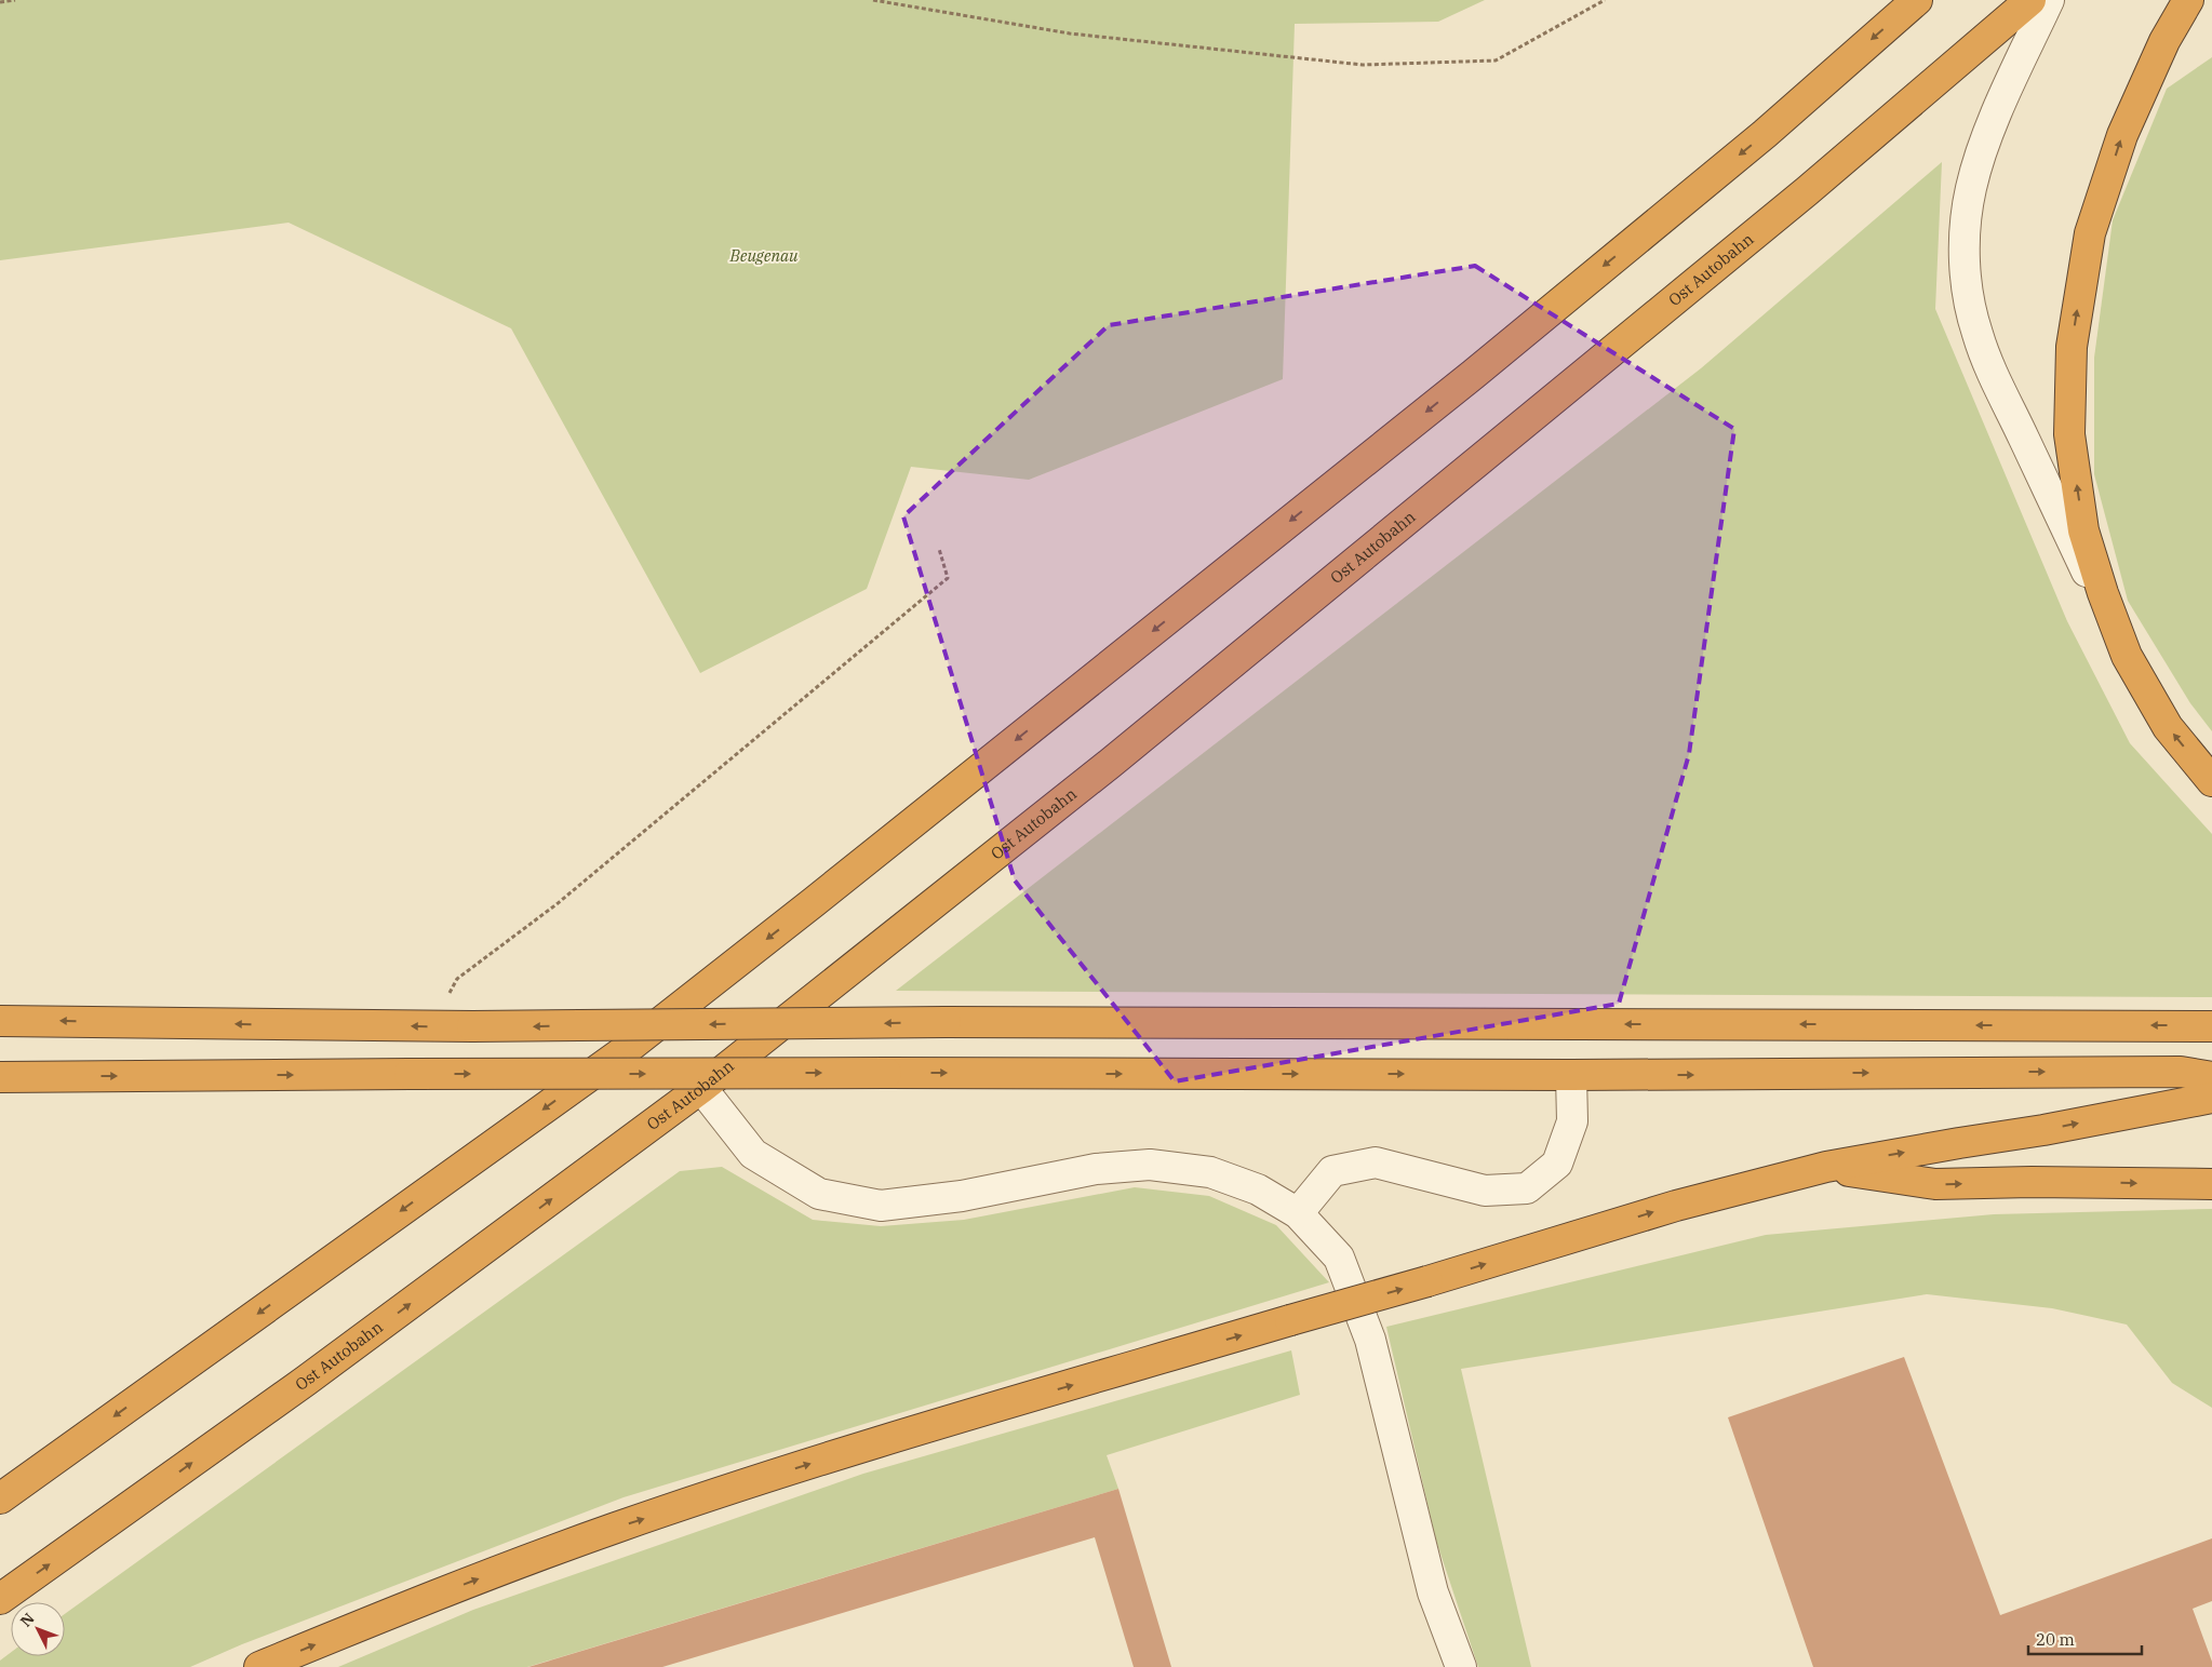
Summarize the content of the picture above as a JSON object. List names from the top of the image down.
{
  "streets": {
    "highway": ["Ost Autobahn"]
  },
  "parks": ["Beugenau"],
  "scale_bar": "20 m",
  "north": "top left"
}
